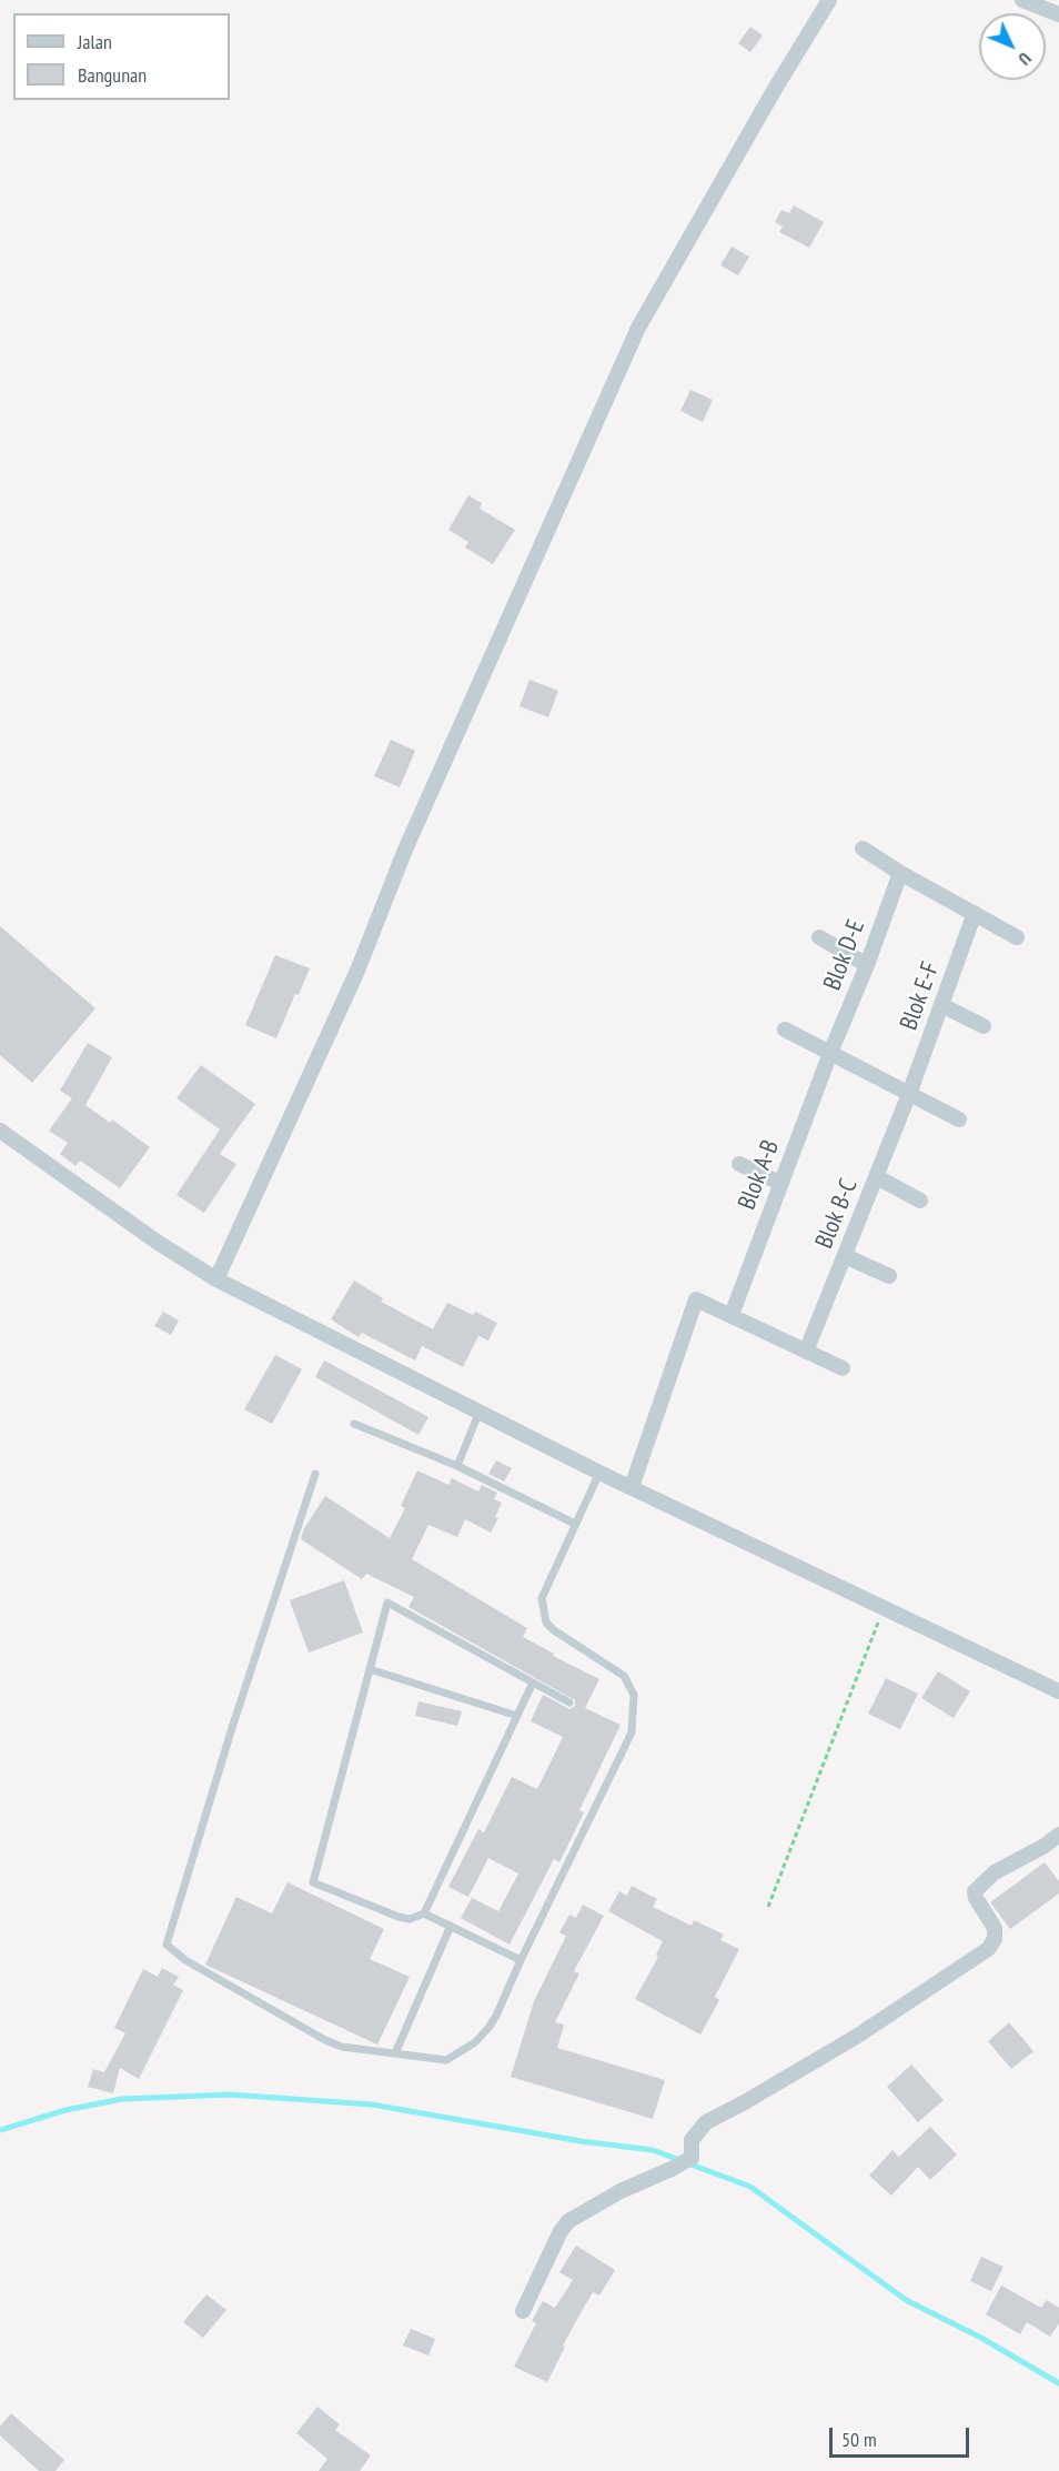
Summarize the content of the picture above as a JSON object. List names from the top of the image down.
{
  "streets": {
    "street": [
      "Blok D-E",
      "Blok E-F",
      "Blok A-B",
      "Blok B-C"
    ]
  },
  "crossings": [
    ["Blok D-E", "Blok A-B"],
    ["Blok E-F", "Blok B-C"]
  ],
  "legend": ["Jalan", "Bangunan"],
  "scale_bar": "50 m",
  "north": "bottom right"
}
